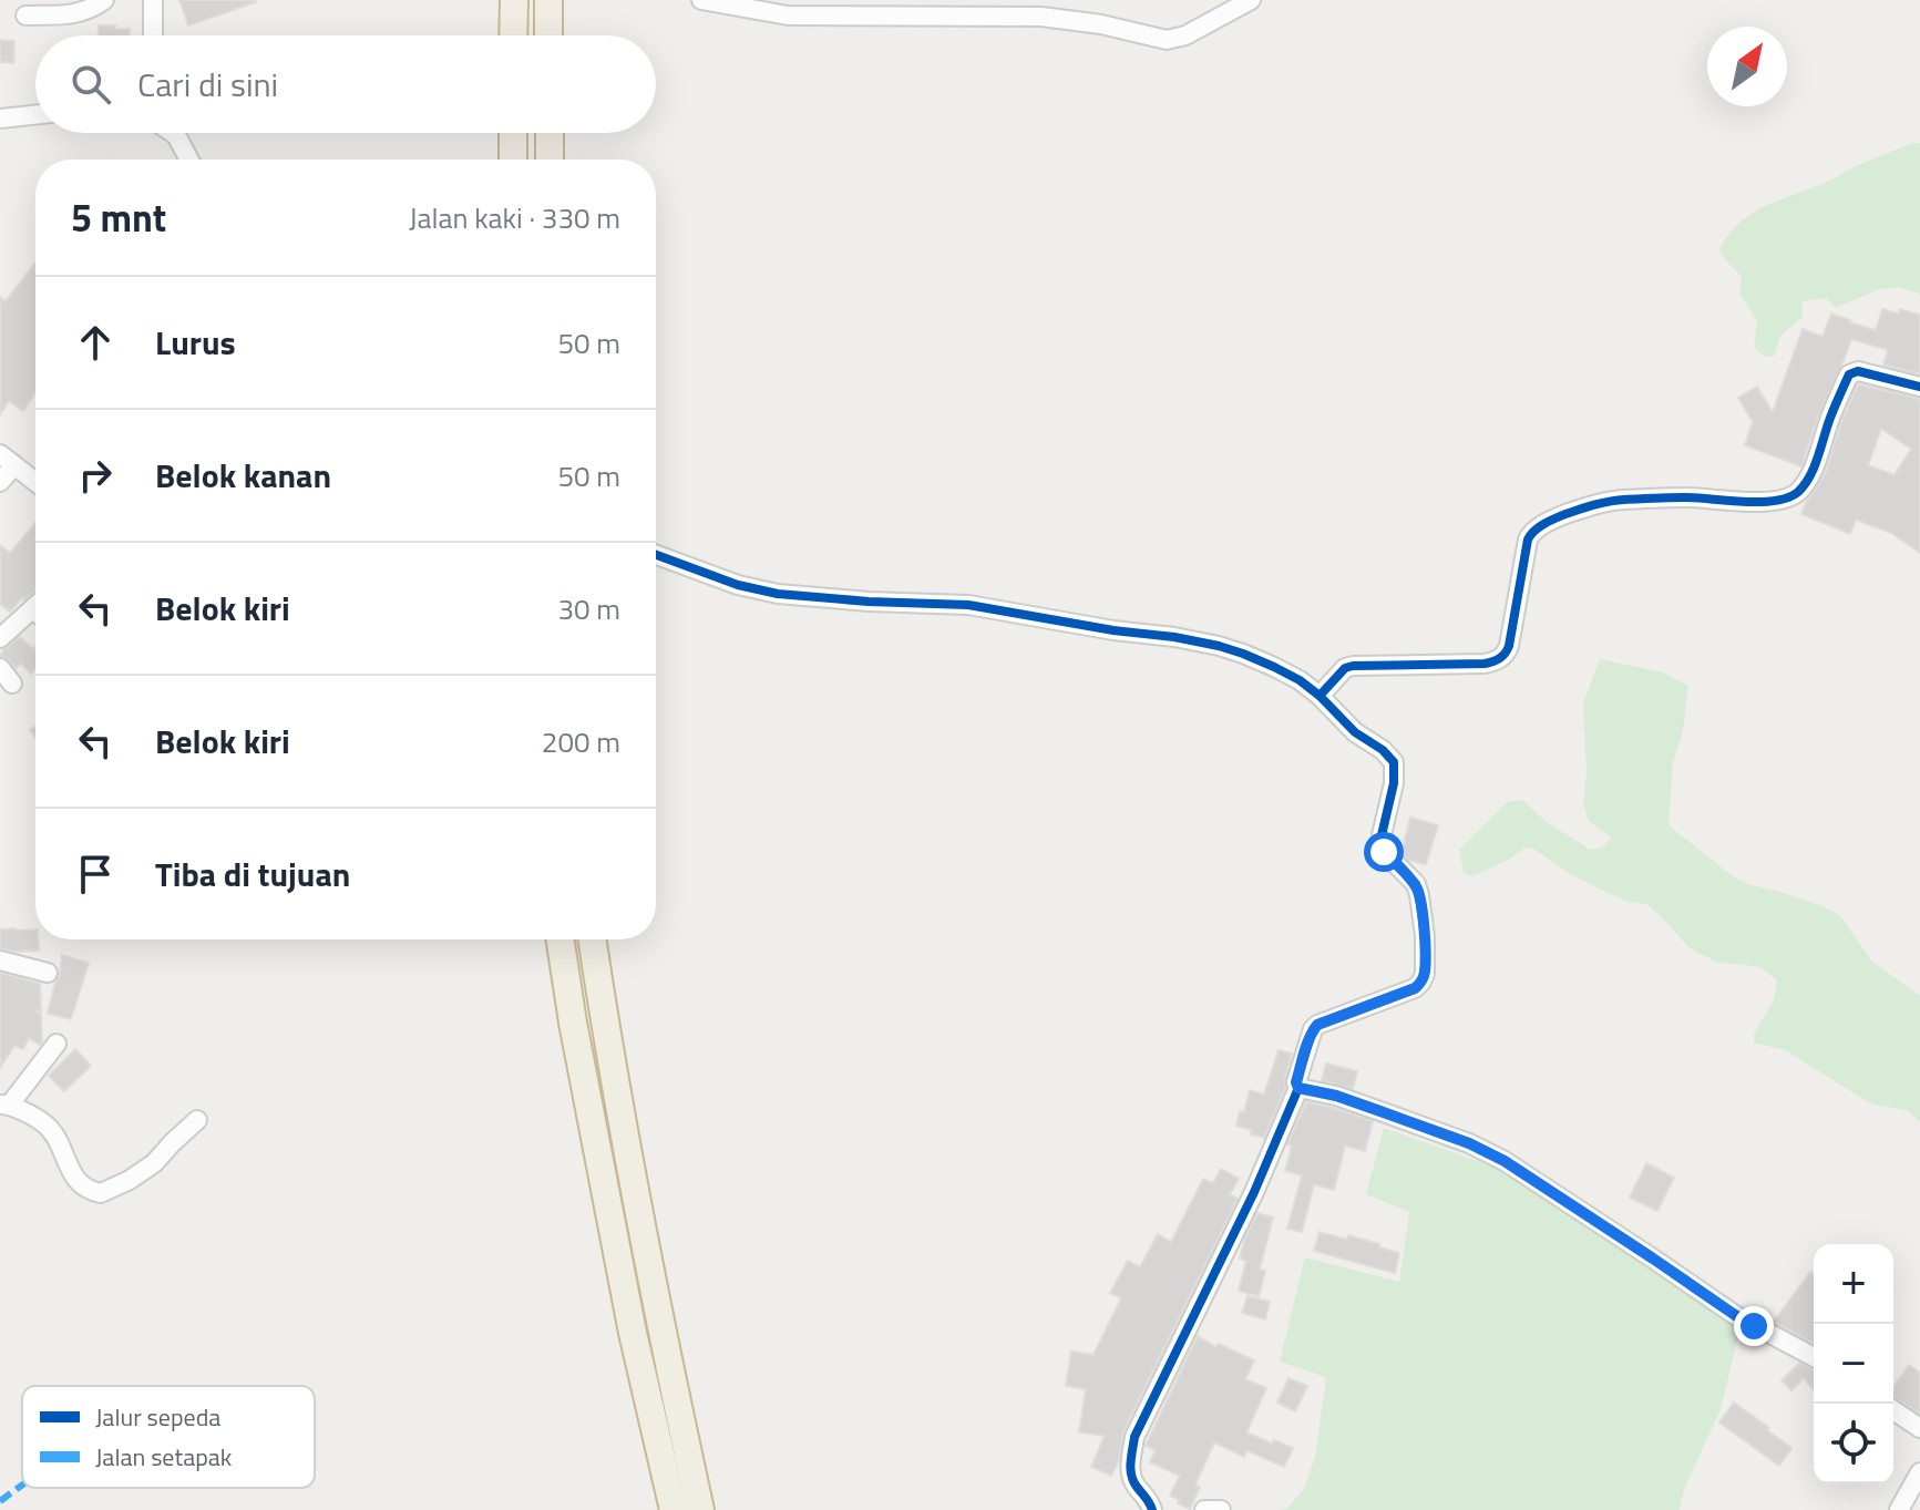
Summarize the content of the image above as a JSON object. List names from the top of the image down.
{
  "legend": ["Jalur sepeda", "Jalan setapak"],
  "north": "top right",
  "page": {
    "search": "Cari di sini",
    "heading": ["5 mnt", "Jalan kaki · 330 m"],
    "list": [
      ["Lurus", "50 m"],
      ["Belok kanan", "50 m"],
      ["Belok kiri", "30 m"],
      ["Belok kiri", "200 m"],
      "Tiba di tujuan"
    ],
    "map_buttons": ["+", "−"]
  }
}
